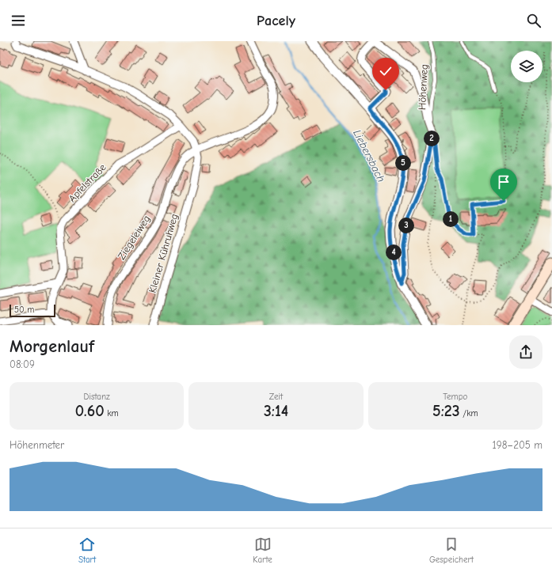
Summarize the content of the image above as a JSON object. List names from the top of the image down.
{
  "streets": {
    "street": ["Apfelstraße", "Ziegeleiweg", "Kleiner Kühruhweg"],
    "lane": ["Höhenweg"]
  },
  "crossings": [
    ["Ziegeleiweg", "Kleiner Kühruhweg"]
  ],
  "water": ["Liebersbach"],
  "scale_bar": "50 m",
  "page": {
    "header": "Pacely",
    "pins": [
      "2",
      "5",
      "1",
      "3",
      "4"
    ],
    "scale": "50 m",
    "heading": ["Morgenlauf", "08:09"],
    "stats": [
      ["Distanz", "0.60 km"],
      ["Zeit", "3:14"],
      ["Tempo", "5:23 /km"]
    ],
    "chart": ["Höhenmeter", "198–205 m"],
    "tabs": ["Start", "Karte", "Gespeichert"]
  }
}
